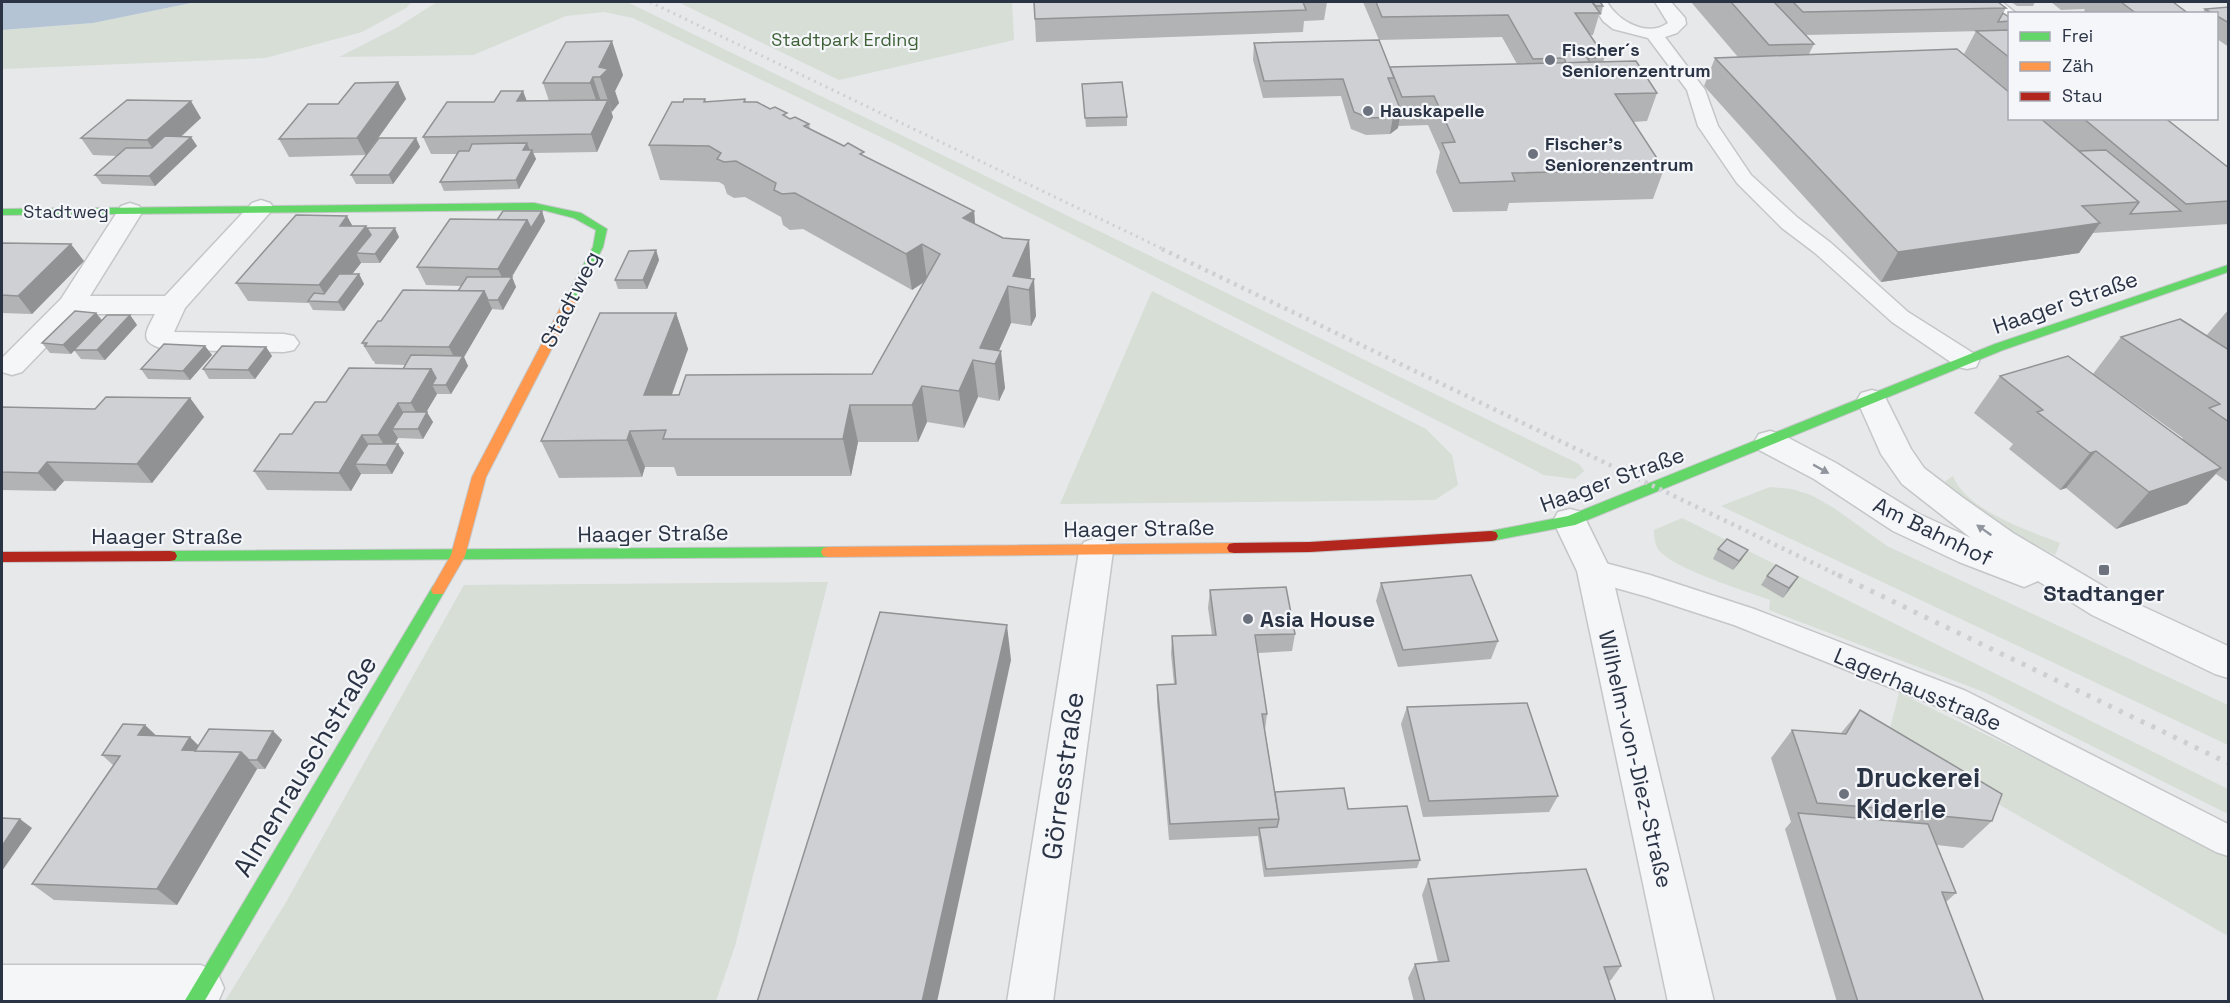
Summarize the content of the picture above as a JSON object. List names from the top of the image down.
{
  "streets": {
    "street": [
      "Stadtweg",
      "Haager Straße",
      "Am Bahnhof",
      "Wilhelm-von-Diez-Straße",
      "Almenrauschstraße",
      "Görresstraße"
    ],
    "lane": ["Lagerhausstraße"]
  },
  "crossings": [
    ["Stadtweg", "Haager Straße"],
    ["Stadtweg", "Almenrauschstraße"],
    ["Haager Straße", "Am Bahnhof"],
    ["Haager Straße", "Wilhelm-von-Diez-Straße"],
    ["Haager Straße", "Almenrauschstraße"],
    ["Haager Straße", "Görresstraße"],
    ["Lagerhausstraße", "Wilhelm-von-Diez-Straße"]
  ],
  "parks": ["Stadtpark Erding"],
  "places": {
    "other": [
      "Fischer´s Seniorenzentrum",
      "Hauskapelle",
      "Fischer's Seniorenzentrum",
      "Asia House",
      "Druckerei Kiderle"
    ],
    "transit": ["Stadtanger"]
  },
  "legend": ["Frei", "Zäh", "Stau"]
}
